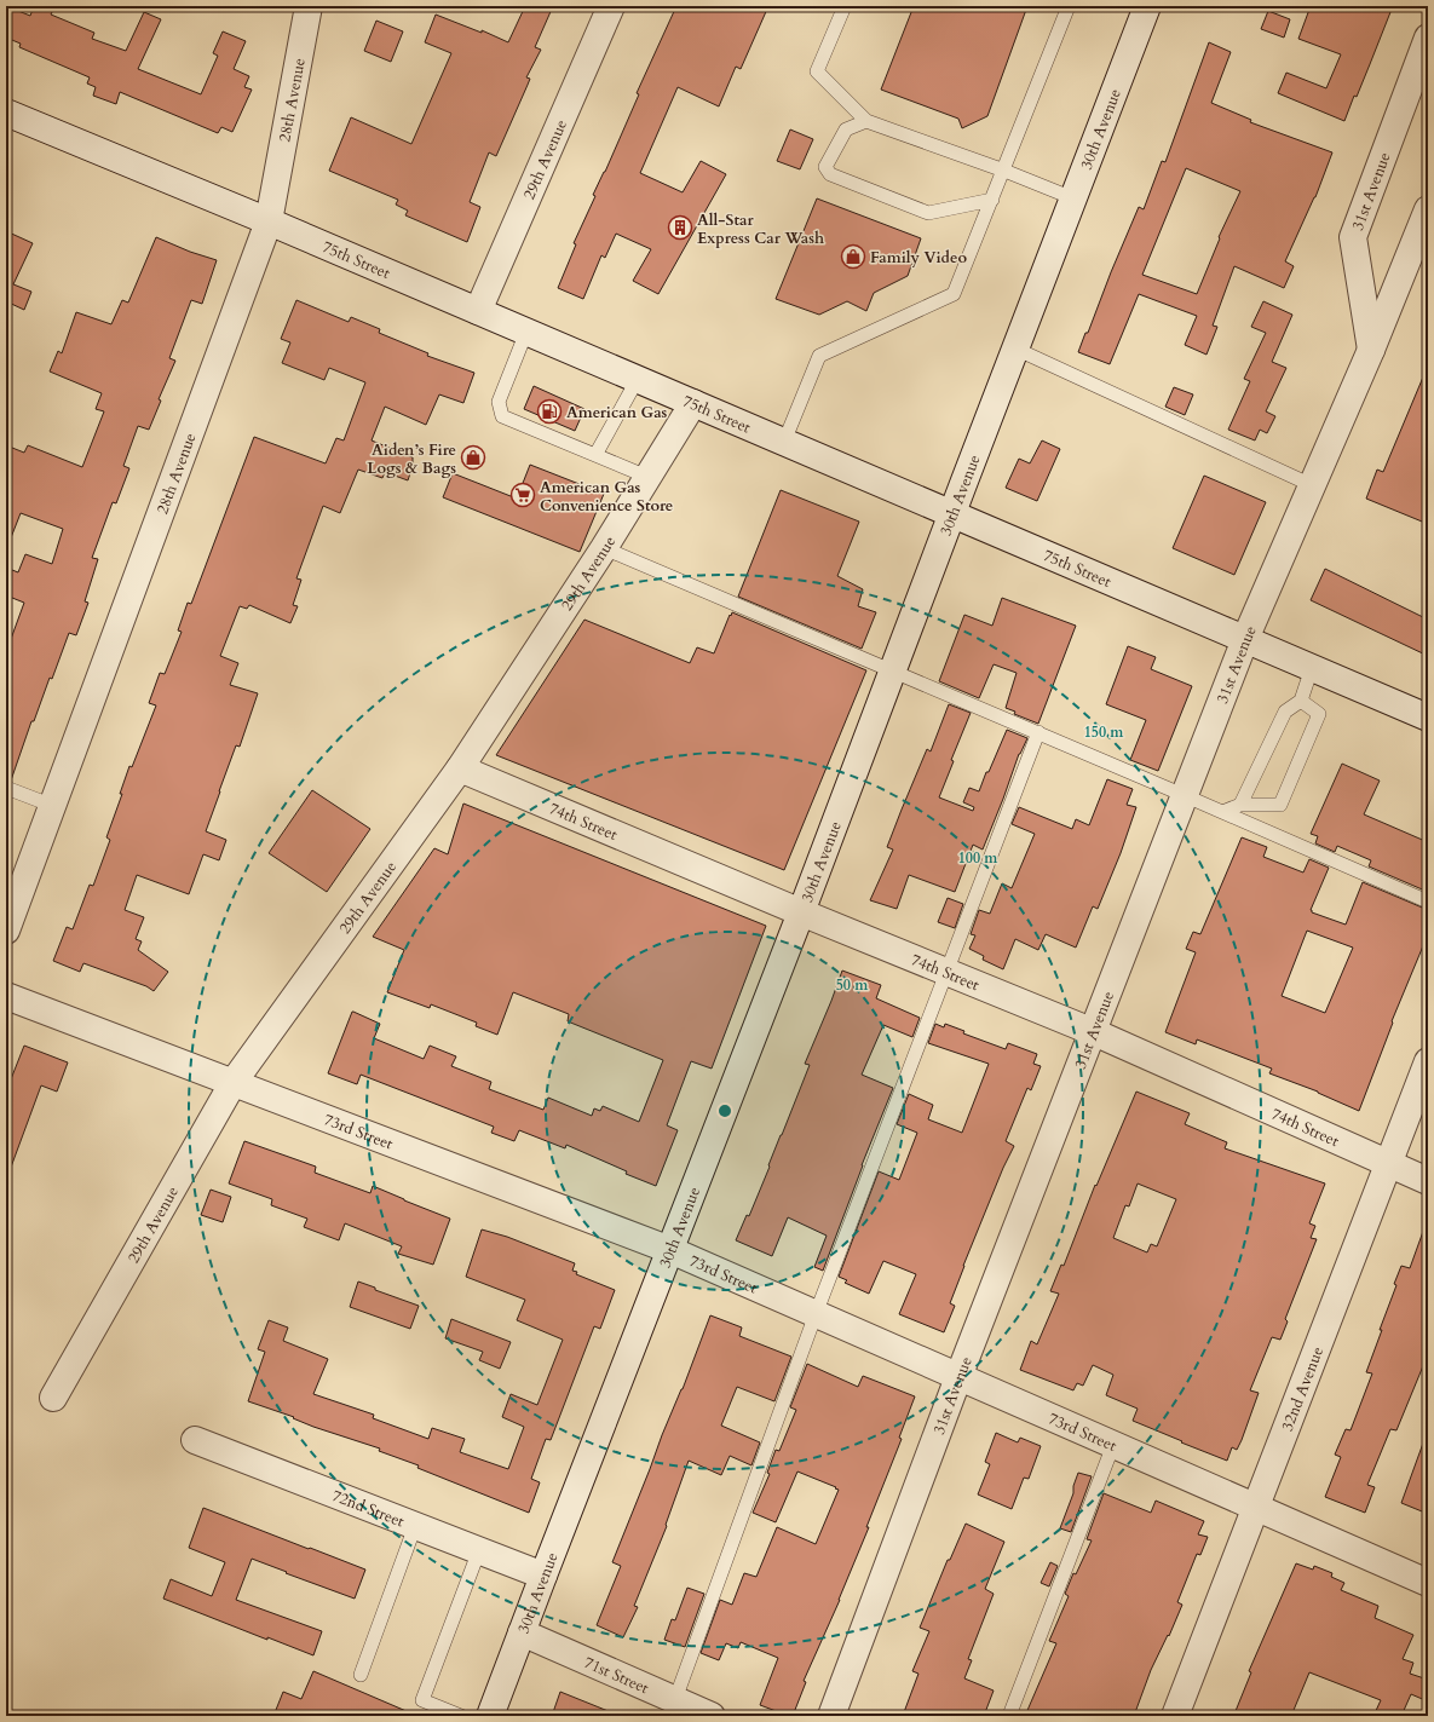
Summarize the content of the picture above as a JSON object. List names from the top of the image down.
{
  "streets": {
    "street": [
      "28th Avenue",
      "30th Avenue",
      "29th Avenue",
      "31st Avenue",
      "75th Street",
      "74th Street",
      "73rd Street",
      "32nd Avenue",
      "72nd Street",
      "71st Street"
    ]
  },
  "crossings": [
    ["28th Avenue", "75th Street"],
    ["30th Avenue", "75th Street"],
    ["30th Avenue", "74th Street"],
    ["30th Avenue", "73rd Street"],
    ["30th Avenue", "72nd Street"],
    ["30th Avenue", "71st Street"],
    ["29th Avenue", "75th Street"],
    ["29th Avenue", "74th Street"],
    ["29th Avenue", "73rd Street"],
    ["31st Avenue", "75th Street"],
    ["31st Avenue", "74th Street"],
    ["31st Avenue", "73rd Street"],
    ["74th Street", "32nd Avenue"],
    ["73rd Street", "32nd Avenue"]
  ],
  "places": {
    "building": ["All-Star Express Car Wash"],
    "shop": ["Family Video", "Aiden’s Fire Logs & Bags"],
    "fuel station": ["American Gas"],
    "supermarket": ["American Gas Convenience Store"]
  },
  "rings": ["150 m", "100 m", "50 m"]
}
